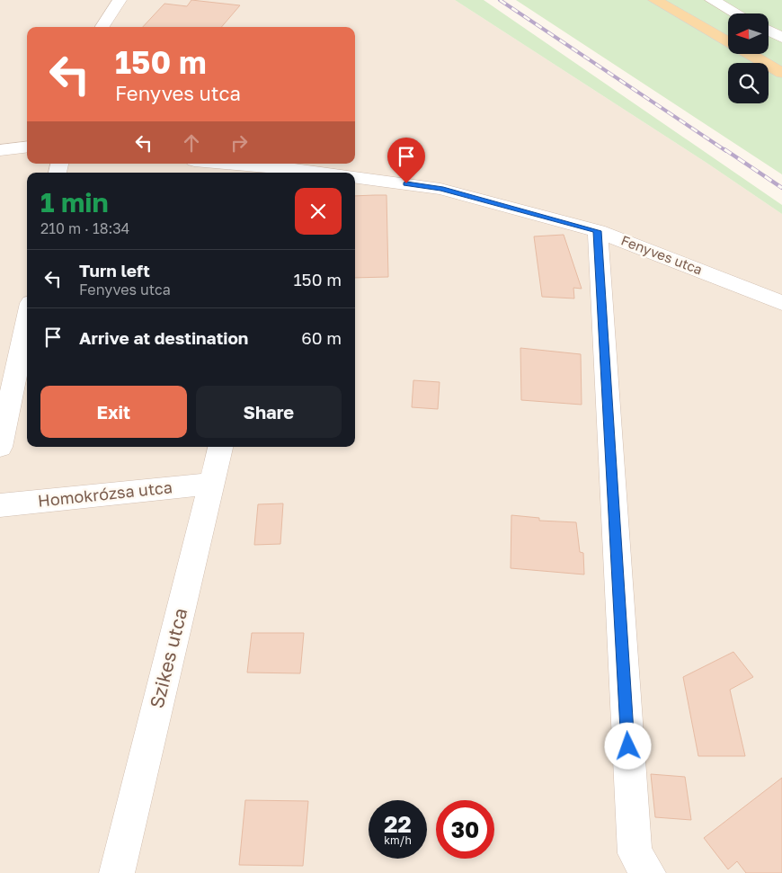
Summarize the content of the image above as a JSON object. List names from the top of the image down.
{
  "streets": {
    "street": ["Fenyves utca", "Homokrózsa utca", "Szikes utca"]
  },
  "crossings": [
    ["Homokrózsa utca", "Szikes utca"]
  ],
  "north": "left",
  "page": {
    "turn": ["150 m", "Fenyves utca"],
    "heading": ["1 min", "210 m · 18:34"],
    "list": [
      {
        "name": "Turn left",
        "note": "Fenyves utca",
        "value": "150 m"
      },
      {
        "name": "Arrive at destination",
        "value": "60 m"
      }
    ],
    "buttons": ["Exit", "Share"],
    "speed": "22 km/h",
    "limit": "30"
  }
}
